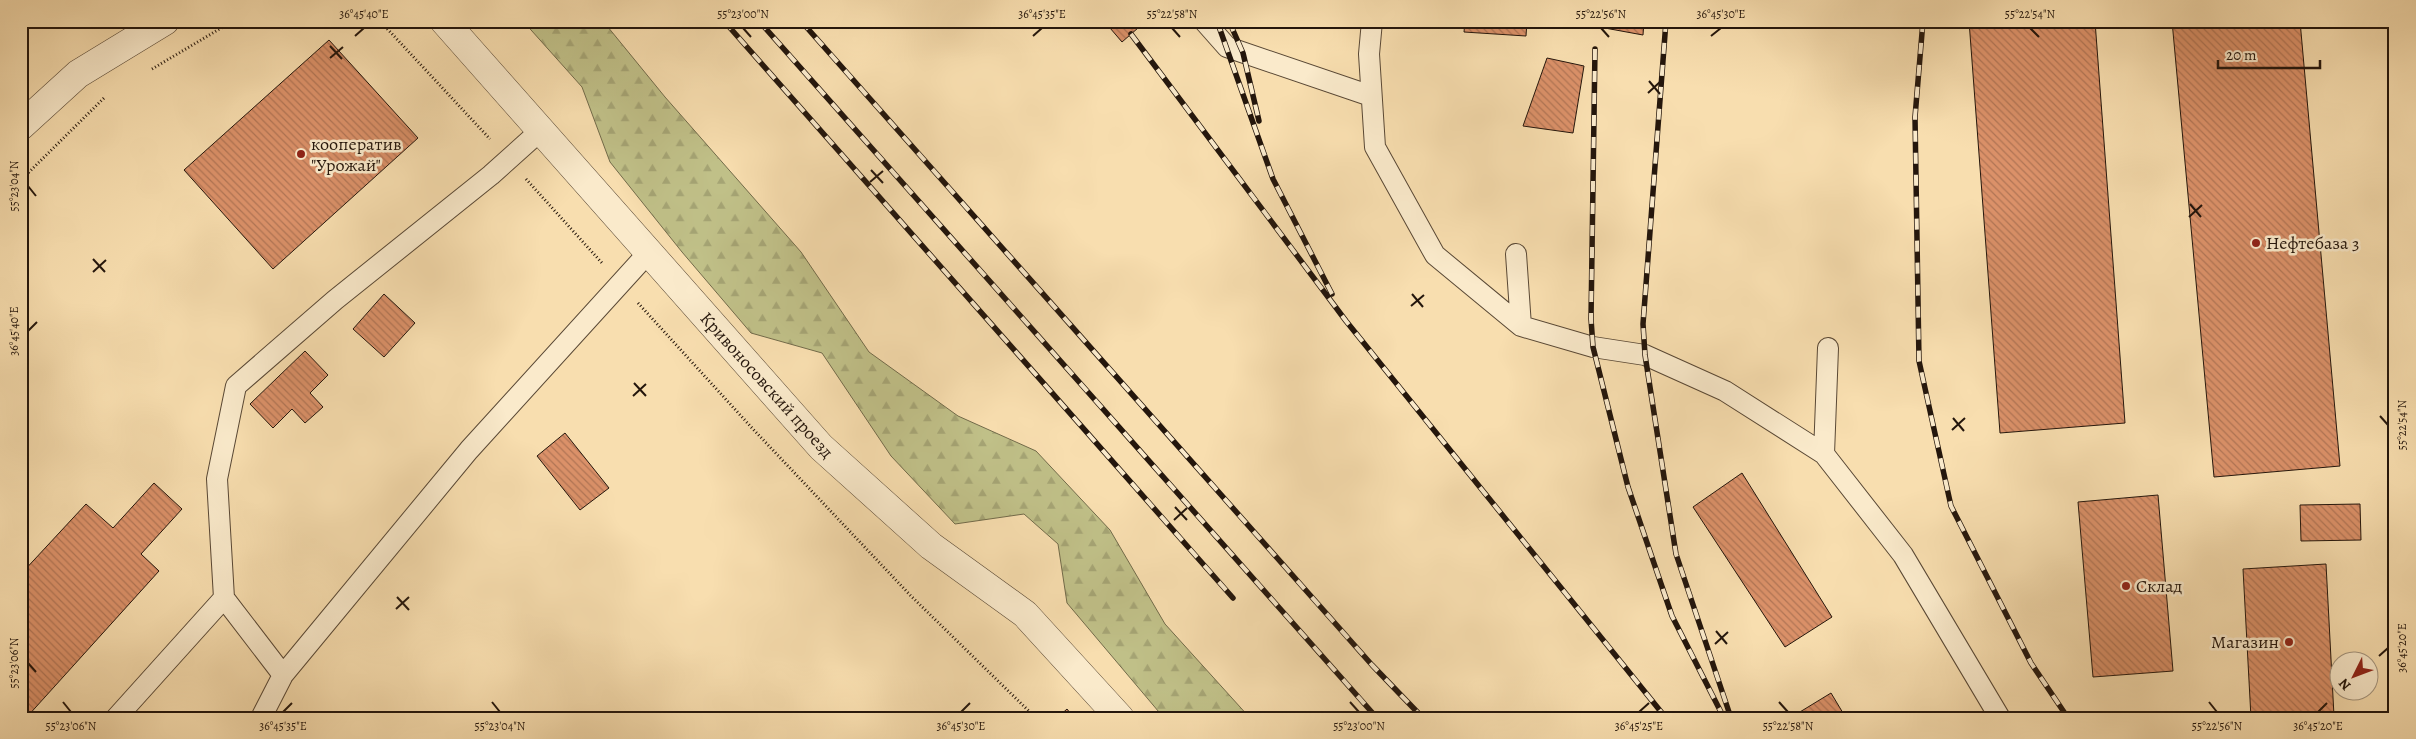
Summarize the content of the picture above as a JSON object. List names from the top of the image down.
{
  "streets": {
    "street": ["Кривоносовский проезд"]
  },
  "places": [
    "кооператив \"Урожай\"",
    "Нефтебаза 3",
    "Склад",
    "Магазин"
  ],
  "scale_bar": "20 m",
  "north": "bottom left",
  "coordinates": [
    "36°45'40\"E",
    "55°23'00\"N",
    "36°45'35\"E",
    "55°22'58\"N",
    "55°22'56\"N",
    "36°45'30\"E",
    "55°22'54\"N",
    "55°23'04\"N",
    "36°45'20\"E",
    "55°23'06\"N",
    "36°45'25\"E"
  ]
}
